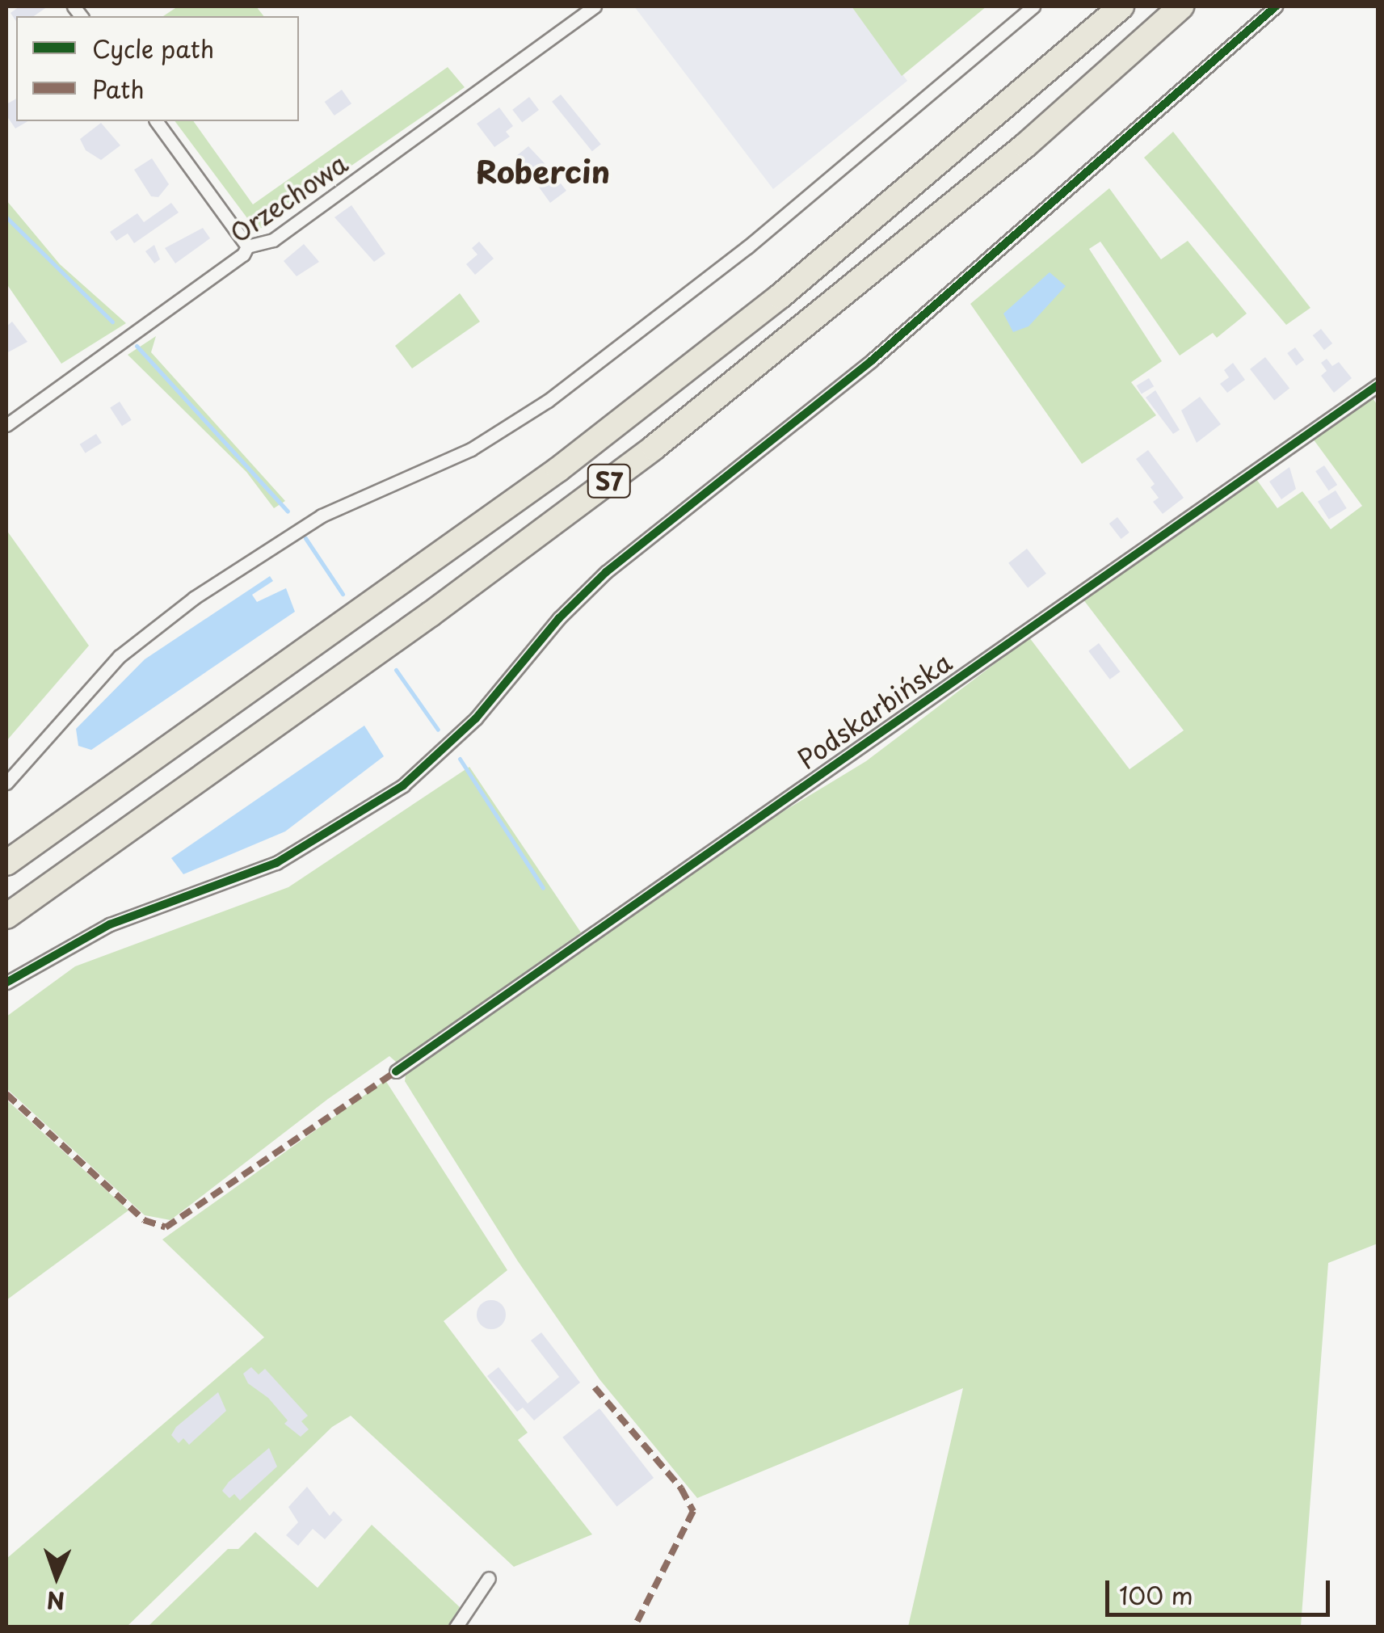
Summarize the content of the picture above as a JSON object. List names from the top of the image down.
{
  "streets": {
    "highway": ["S7"],
    "street": ["Orzechowa", "Podskarbińska"]
  },
  "districts": ["Robercin"],
  "legend": ["Cycle path", "Path"],
  "scale_bar": "100 m",
  "north": "bottom"
}
